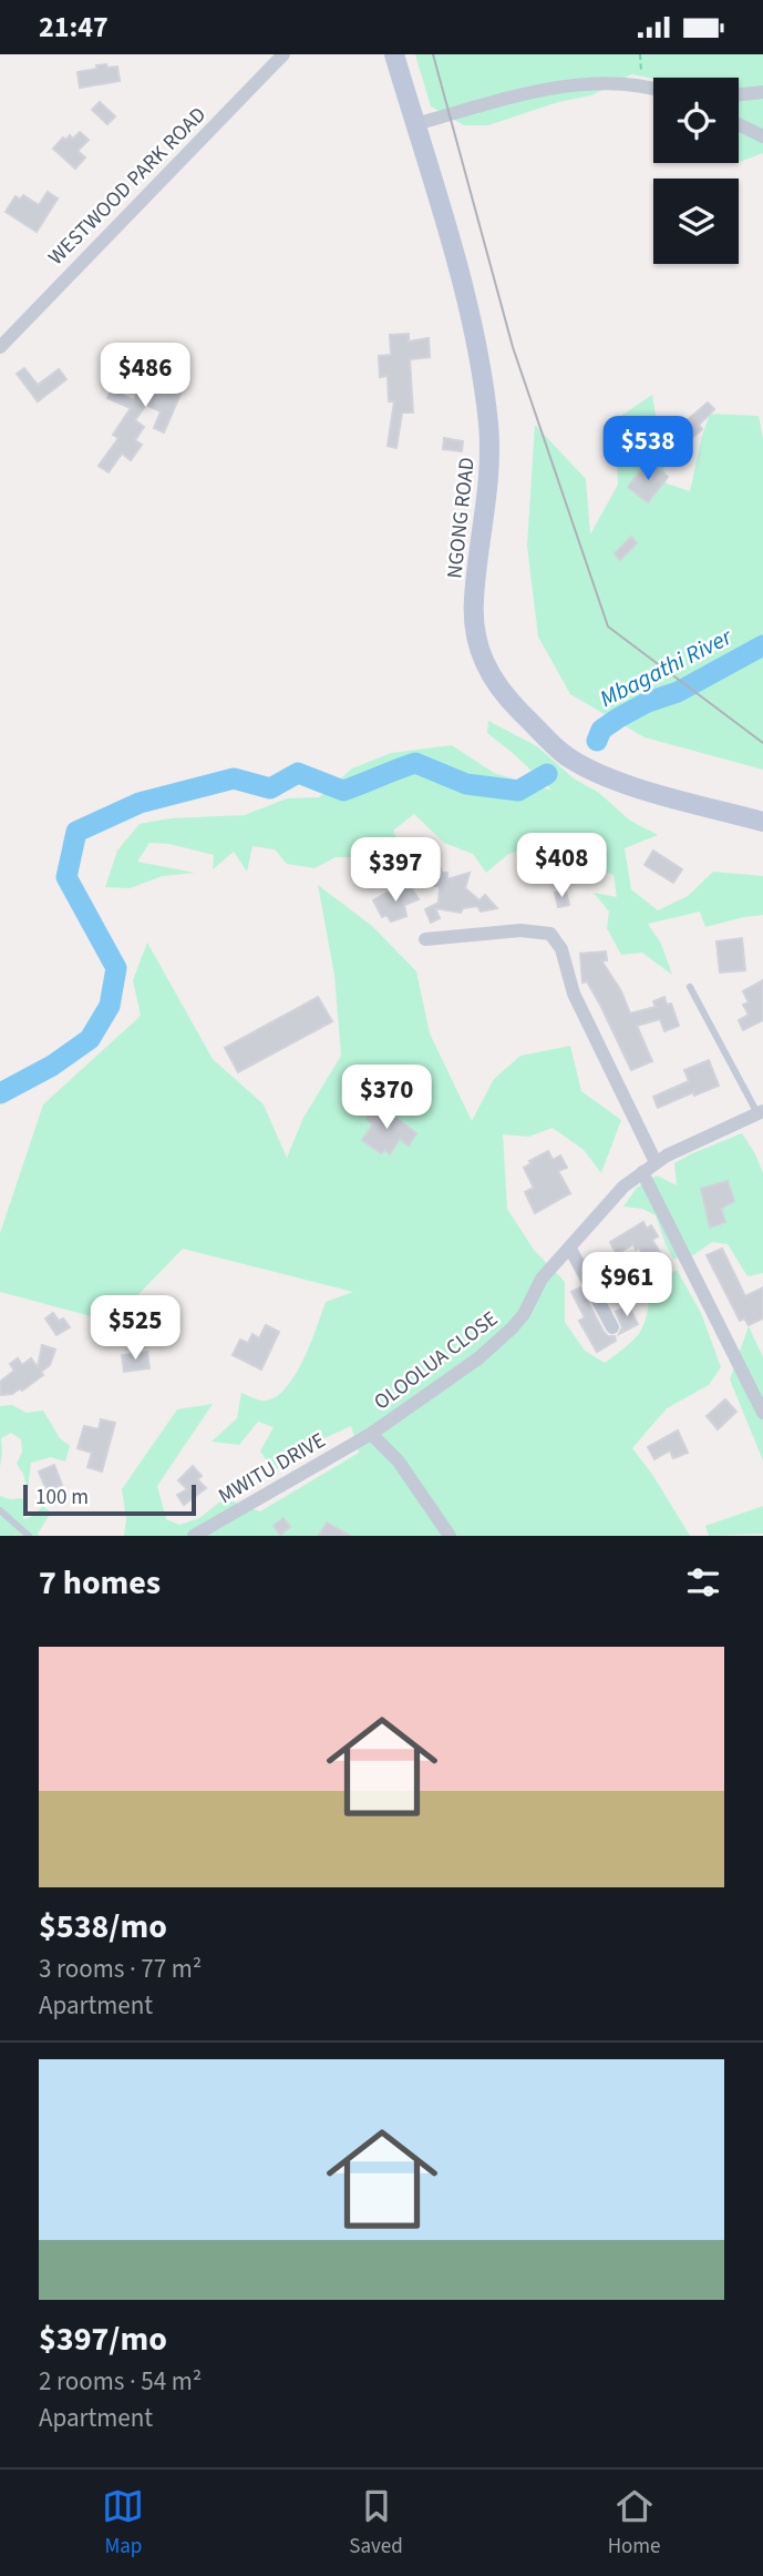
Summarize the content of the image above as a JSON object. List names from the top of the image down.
{
  "streets": {
    "main road": ["NGONG ROAD"],
    "street": ["WESTWOOD PARK ROAD", "OLOOLUA CLOSE", "MWITU DRIVE"]
  },
  "crossings": [
    ["OLOOLUA CLOSE", "MWITU DRIVE"]
  ],
  "water": ["Mbagathi River"],
  "scale_bar": "100 m",
  "page": {
    "status": "21:47",
    "price": [
      "$486",
      "$538",
      "$408",
      "$397",
      "$370",
      "$961",
      "$525"
    ],
    "scale": "100 m",
    "heading": "7 homes",
    "list": [
      {
        "name": "$538/mo",
        "note": "3 rooms · 77 m² · Apartment"
      },
      {
        "name": "$397/mo",
        "note": "2 rooms · 54 m² · Apartment"
      }
    ],
    "tabs": ["Map", "Saved", "Home"]
  }
}
